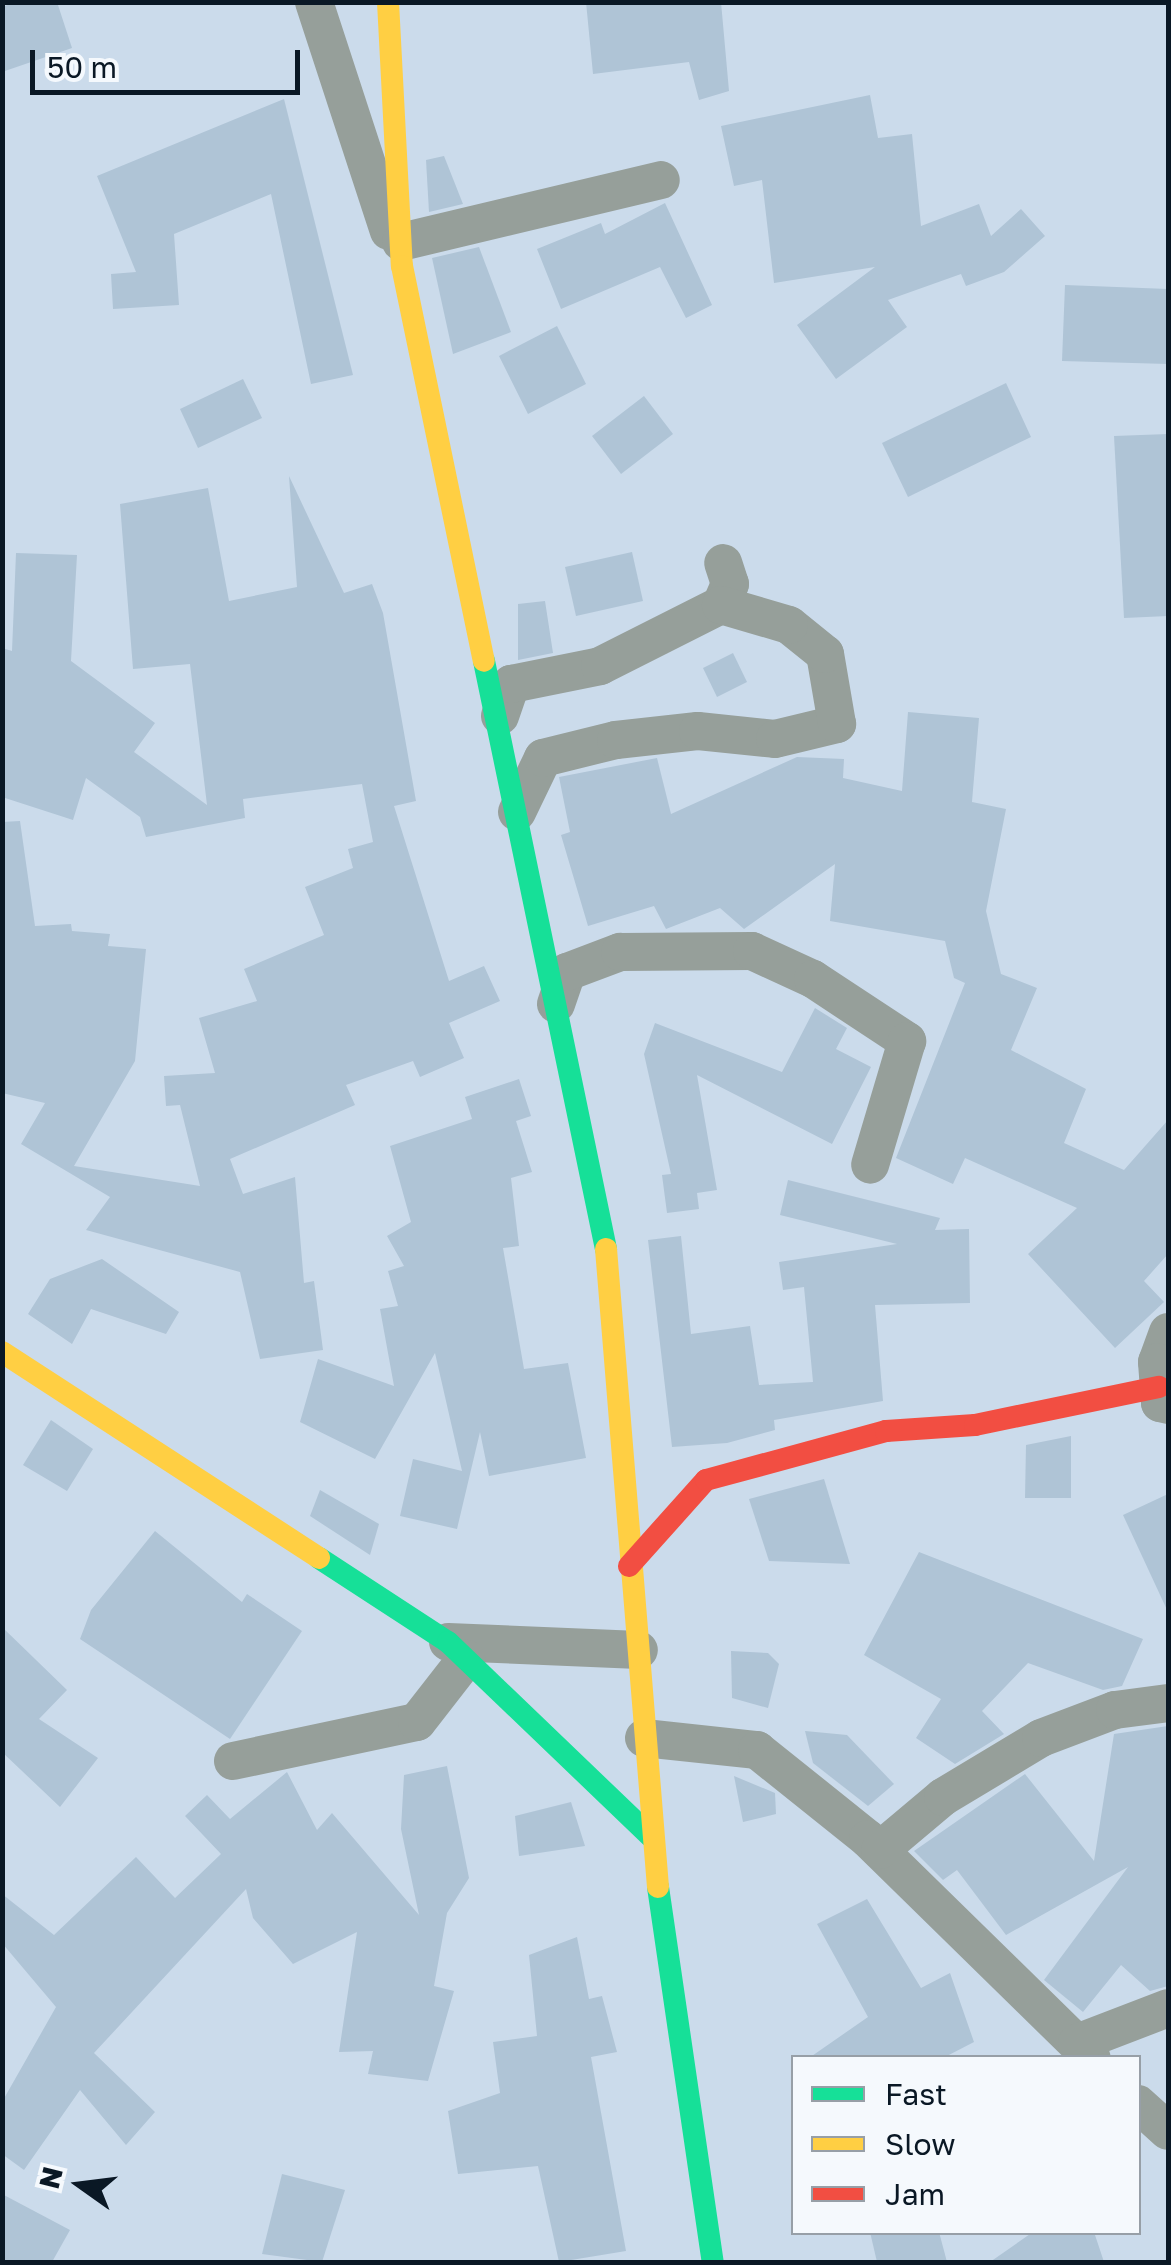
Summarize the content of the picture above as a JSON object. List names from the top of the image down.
{
  "legend": ["Fast", "Slow", "Jam"],
  "scale_bar": "50 m",
  "north": "left"
}
